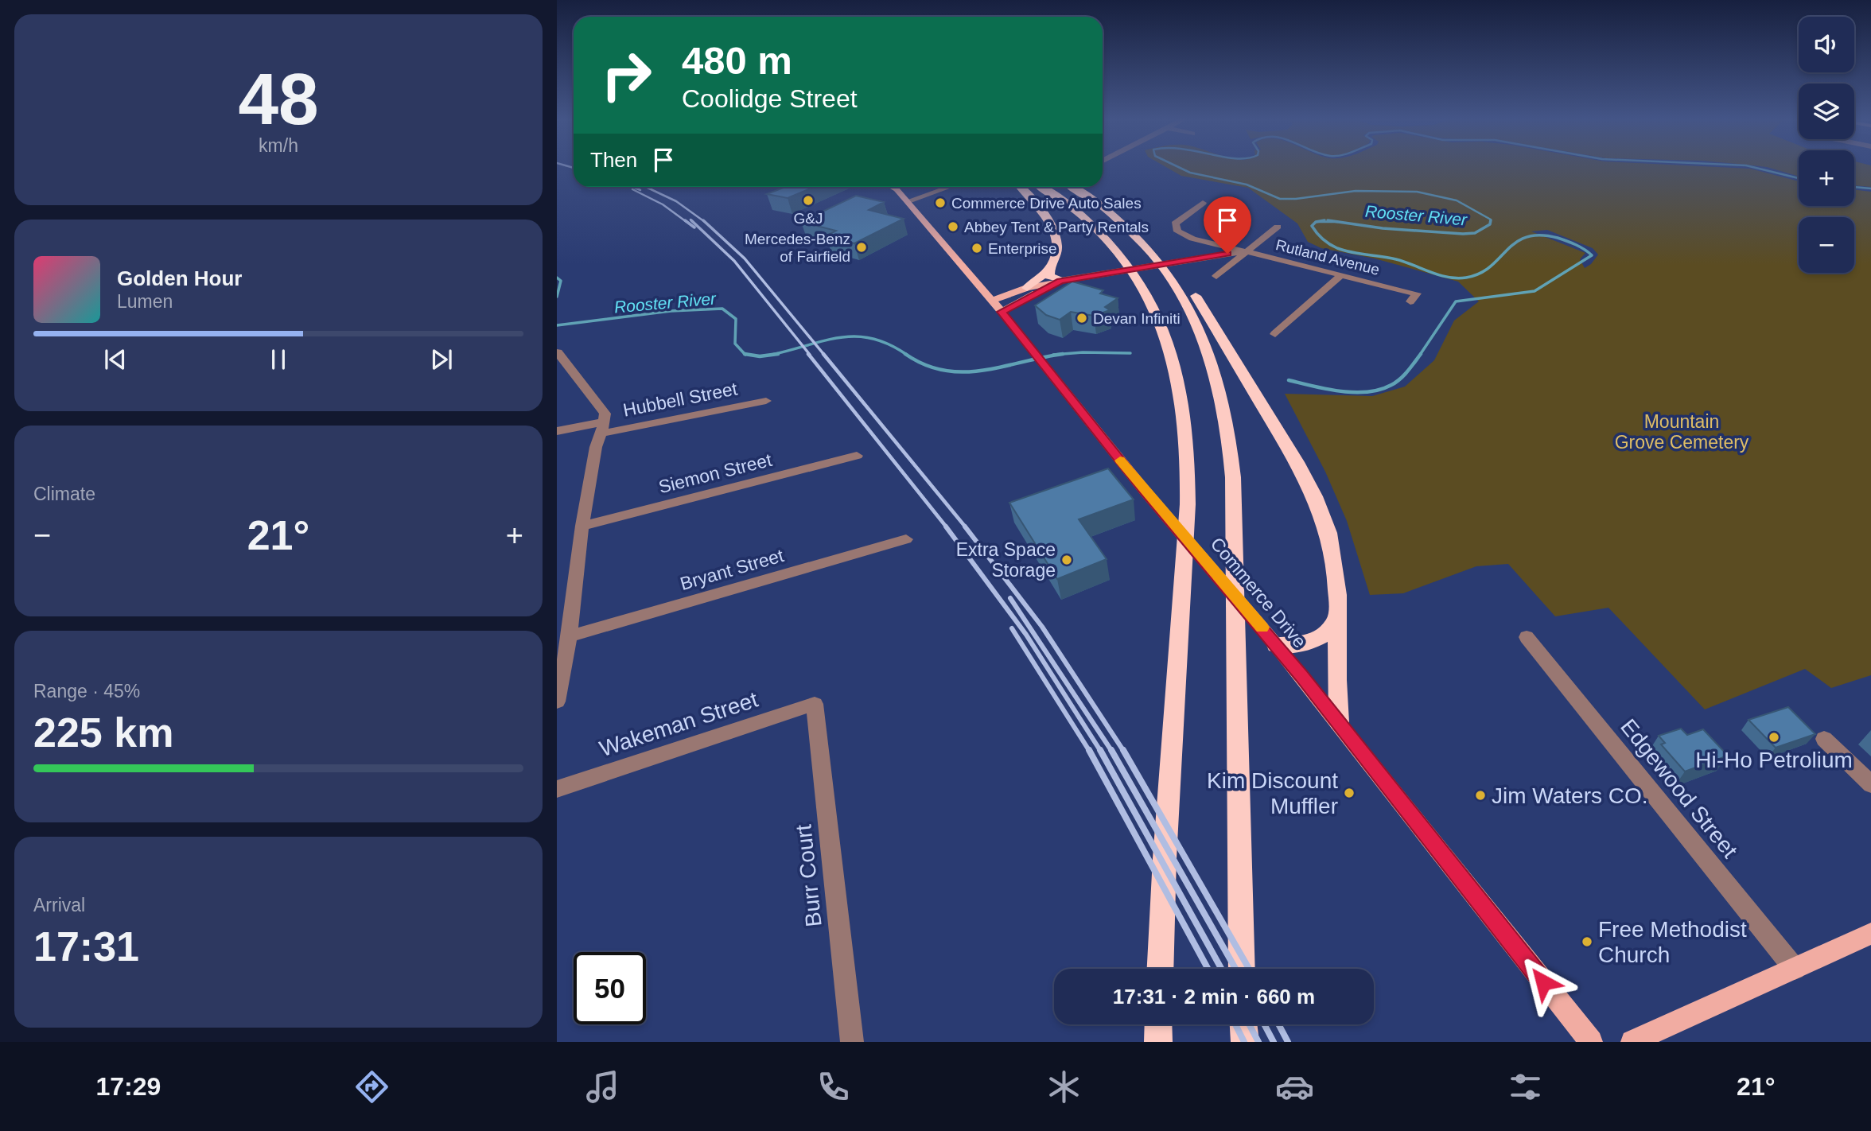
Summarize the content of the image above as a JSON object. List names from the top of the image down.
{
  "streets": {
    "main road": ["Commerce Drive"],
    "street": [
      "Rutland Avenue",
      "Hubbell Street",
      "Siemon Street",
      "Bryant Street",
      "Wakeman Street",
      "Edgewood Street",
      "Burr Court"
    ]
  },
  "crossings": [
    ["Wakeman Street", "Burr Court"]
  ],
  "water": ["Rooster River"],
  "parks": ["Mountain Grove Cemetery"],
  "places": [
    "G&J",
    "Commerce Drive Auto Sales",
    "Abbey Tent & Party Rentals",
    "Mercedes-Benz of Fairfield",
    "Enterprise",
    "Devan Infiniti",
    "Extra Space Storage",
    "Hi-Ho Petrolium",
    "Kim Discount Muffler",
    "Jim Waters CO.",
    "Free Methodist Church"
  ],
  "page": {
    "tile": [
      ["48", "km/h"],
      "Climate",
      ["Range · 45%", "225 km"],
      ["Arrival", "17:31"]
    ],
    "map_buttons": ["+", "−"],
    "turn": ["480 m", "Coolidge Street"],
    "then": "Then",
    "song": ["Golden Hour", "Lumen"],
    "heat": ["−", "21°", "+"],
    "limit": "50",
    "trip": "17:31 · 2 min · 660 m",
    "tabs": ["17:29", "21°"]
  }
}
